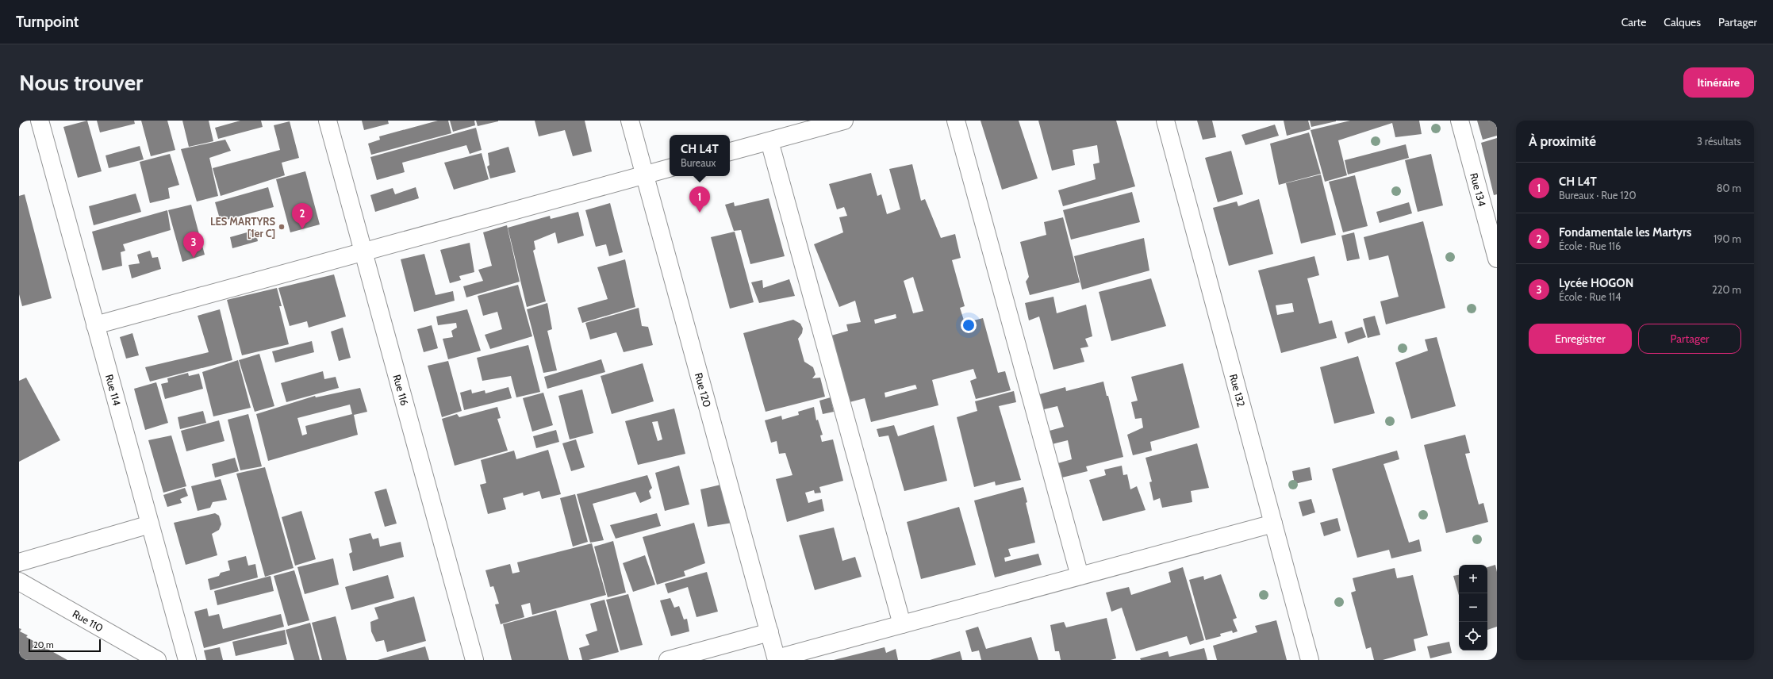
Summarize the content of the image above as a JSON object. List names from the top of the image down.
{
  "streets": {
    "street": [
      "Rue 134",
      "Rue 114",
      "Rue 116",
      "Rue 120",
      "Rue 132",
      "Rue 110"
    ]
  },
  "places": ["LES MARTYRS [1er C]"],
  "scale_bar": "20 m",
  "page": {
    "header": "Turnpoint",
    "nav": ["Carte", "Calques", "Partager"],
    "buttons": [
      "Itinéraire",
      ["Enregistrer", "Partager"]
    ],
    "title": "Nous trouver",
    "heading": ["À proximité", "3 résultats"],
    "popup": ["CH L4T", "Bureaux"],
    "list": [
      {
        "mark": "1",
        "name": "CH L4T",
        "note": "Bureaux · Rue 120",
        "value": "80 m"
      },
      {
        "mark": "2",
        "name": "Fondamentale les Martyrs",
        "note": "École · Rue 116",
        "value": "190 m"
      },
      {
        "mark": "3",
        "name": "Lycée HOGON",
        "note": "École · Rue 114",
        "value": "220 m"
      }
    ],
    "pins": ["1", "2", "3"],
    "map_buttons": ["+", "−"],
    "scale": "20 m"
  }
}
